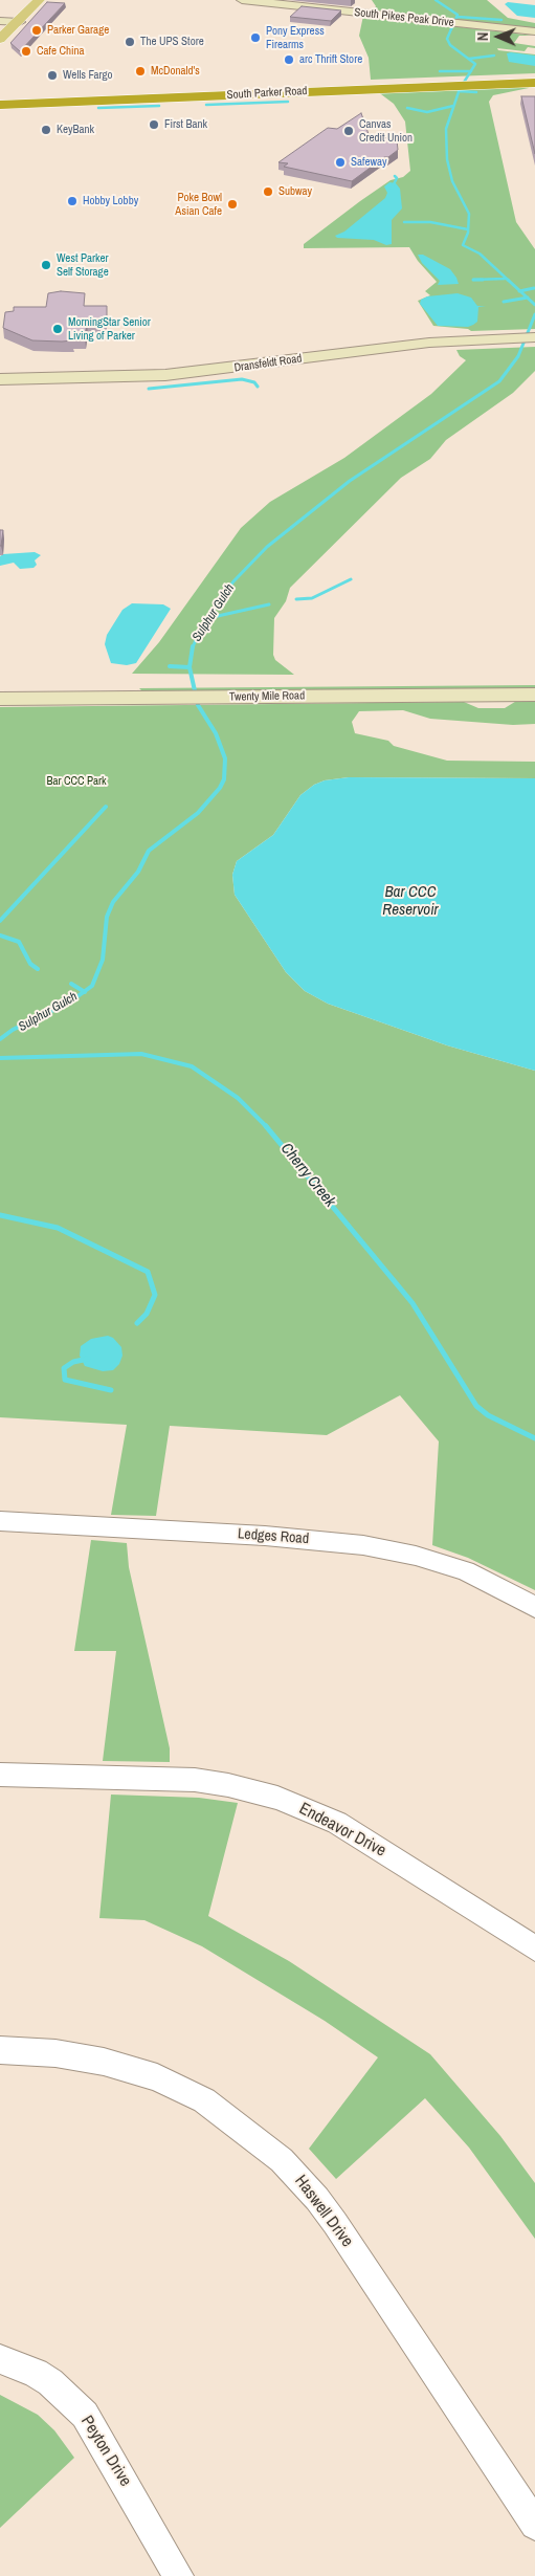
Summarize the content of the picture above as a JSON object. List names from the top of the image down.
{
  "streets": {
    "highway": ["South Parker Road"],
    "street": [
      "South Pikes Peak Drive",
      "Dransfeldt Road",
      "Twenty Mile Road",
      "Ledges Road",
      "Endeavor Drive",
      "Haswell Drive",
      "Peyton Drive"
    ]
  },
  "water": ["Sulphur Gulch", "Bar CCC Reservoir", "Cherry Creek"],
  "parks": ["Bar CCC Park"],
  "places": [
    "Parker Garage",
    "Pony Express Firearms",
    "The UPS Store",
    "Cafe China",
    "arc Thrift Store",
    "McDonald's",
    "Wells Fargo",
    "First Bank",
    "KeyBank",
    "Canvas Credit Union",
    "Safeway",
    "Subway",
    "Hobby Lobby",
    "Poke Bowl Asian Cafe",
    "West Parker Self Storage",
    "MorningStar Senior Living of Parker"
  ],
  "north": "left"
}
